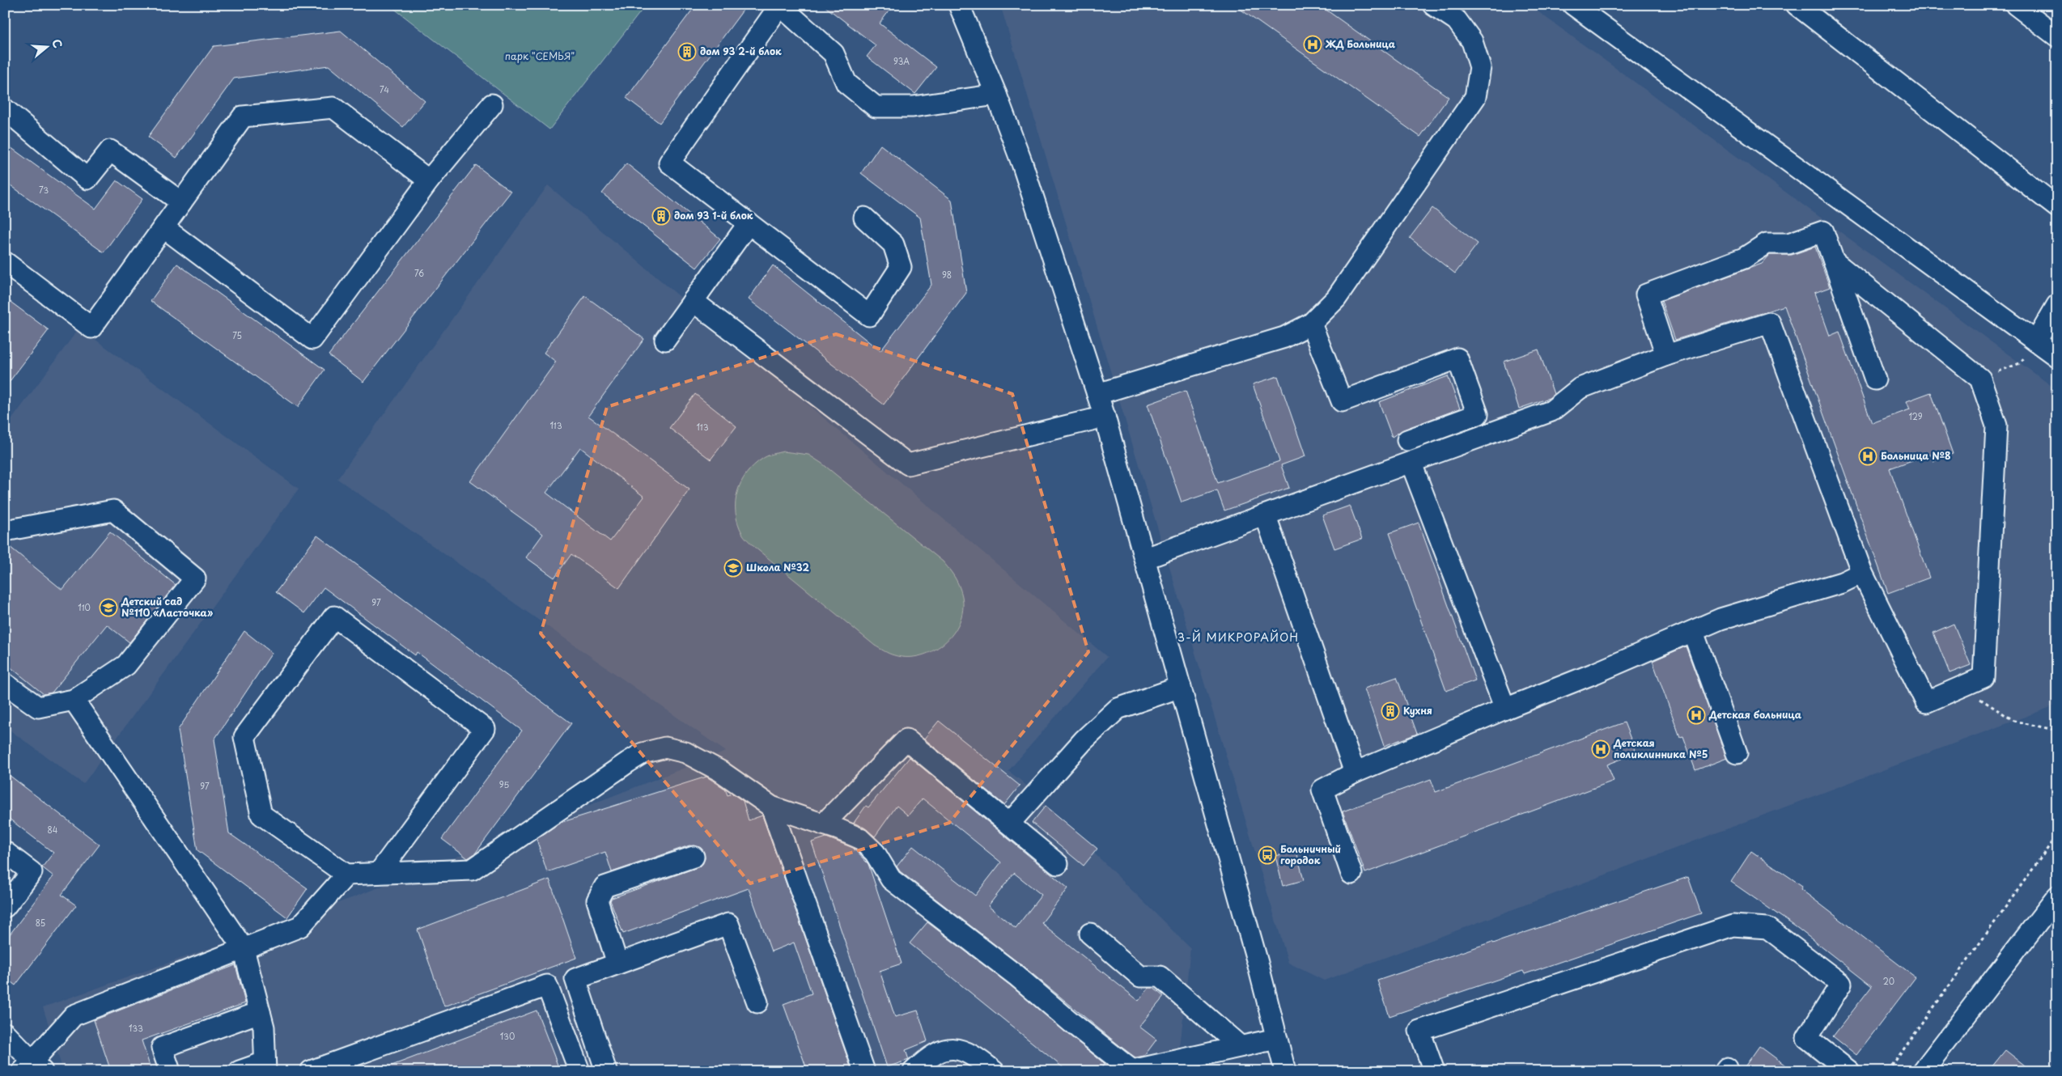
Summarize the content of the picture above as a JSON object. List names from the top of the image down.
{
  "districts": ["3-Й МИКРОРАЙОН"],
  "parks": ["парк \"СЕМЬЯ\""],
  "places": {
    "hospital": [
      "ЖД Больница",
      "Больница №8",
      "Детская больница",
      "Детская поликлинника №5"
    ],
    "building": ["дом 93 2-й блок", "дом 93 1-й блок", "Кухня"],
    "school or university": ["Школа №32", "Детский сад №110 «Ласточка»"],
    "bus stop": ["Больничный городок"]
  },
  "house_numbers": [
    "93А",
    "74",
    "73",
    "76",
    "98",
    "75",
    "129",
    "113",
    "113",
    "97",
    "110",
    "95",
    "97",
    "84",
    "85",
    "20",
    "133",
    "130"
  ],
  "north": "right"
}
